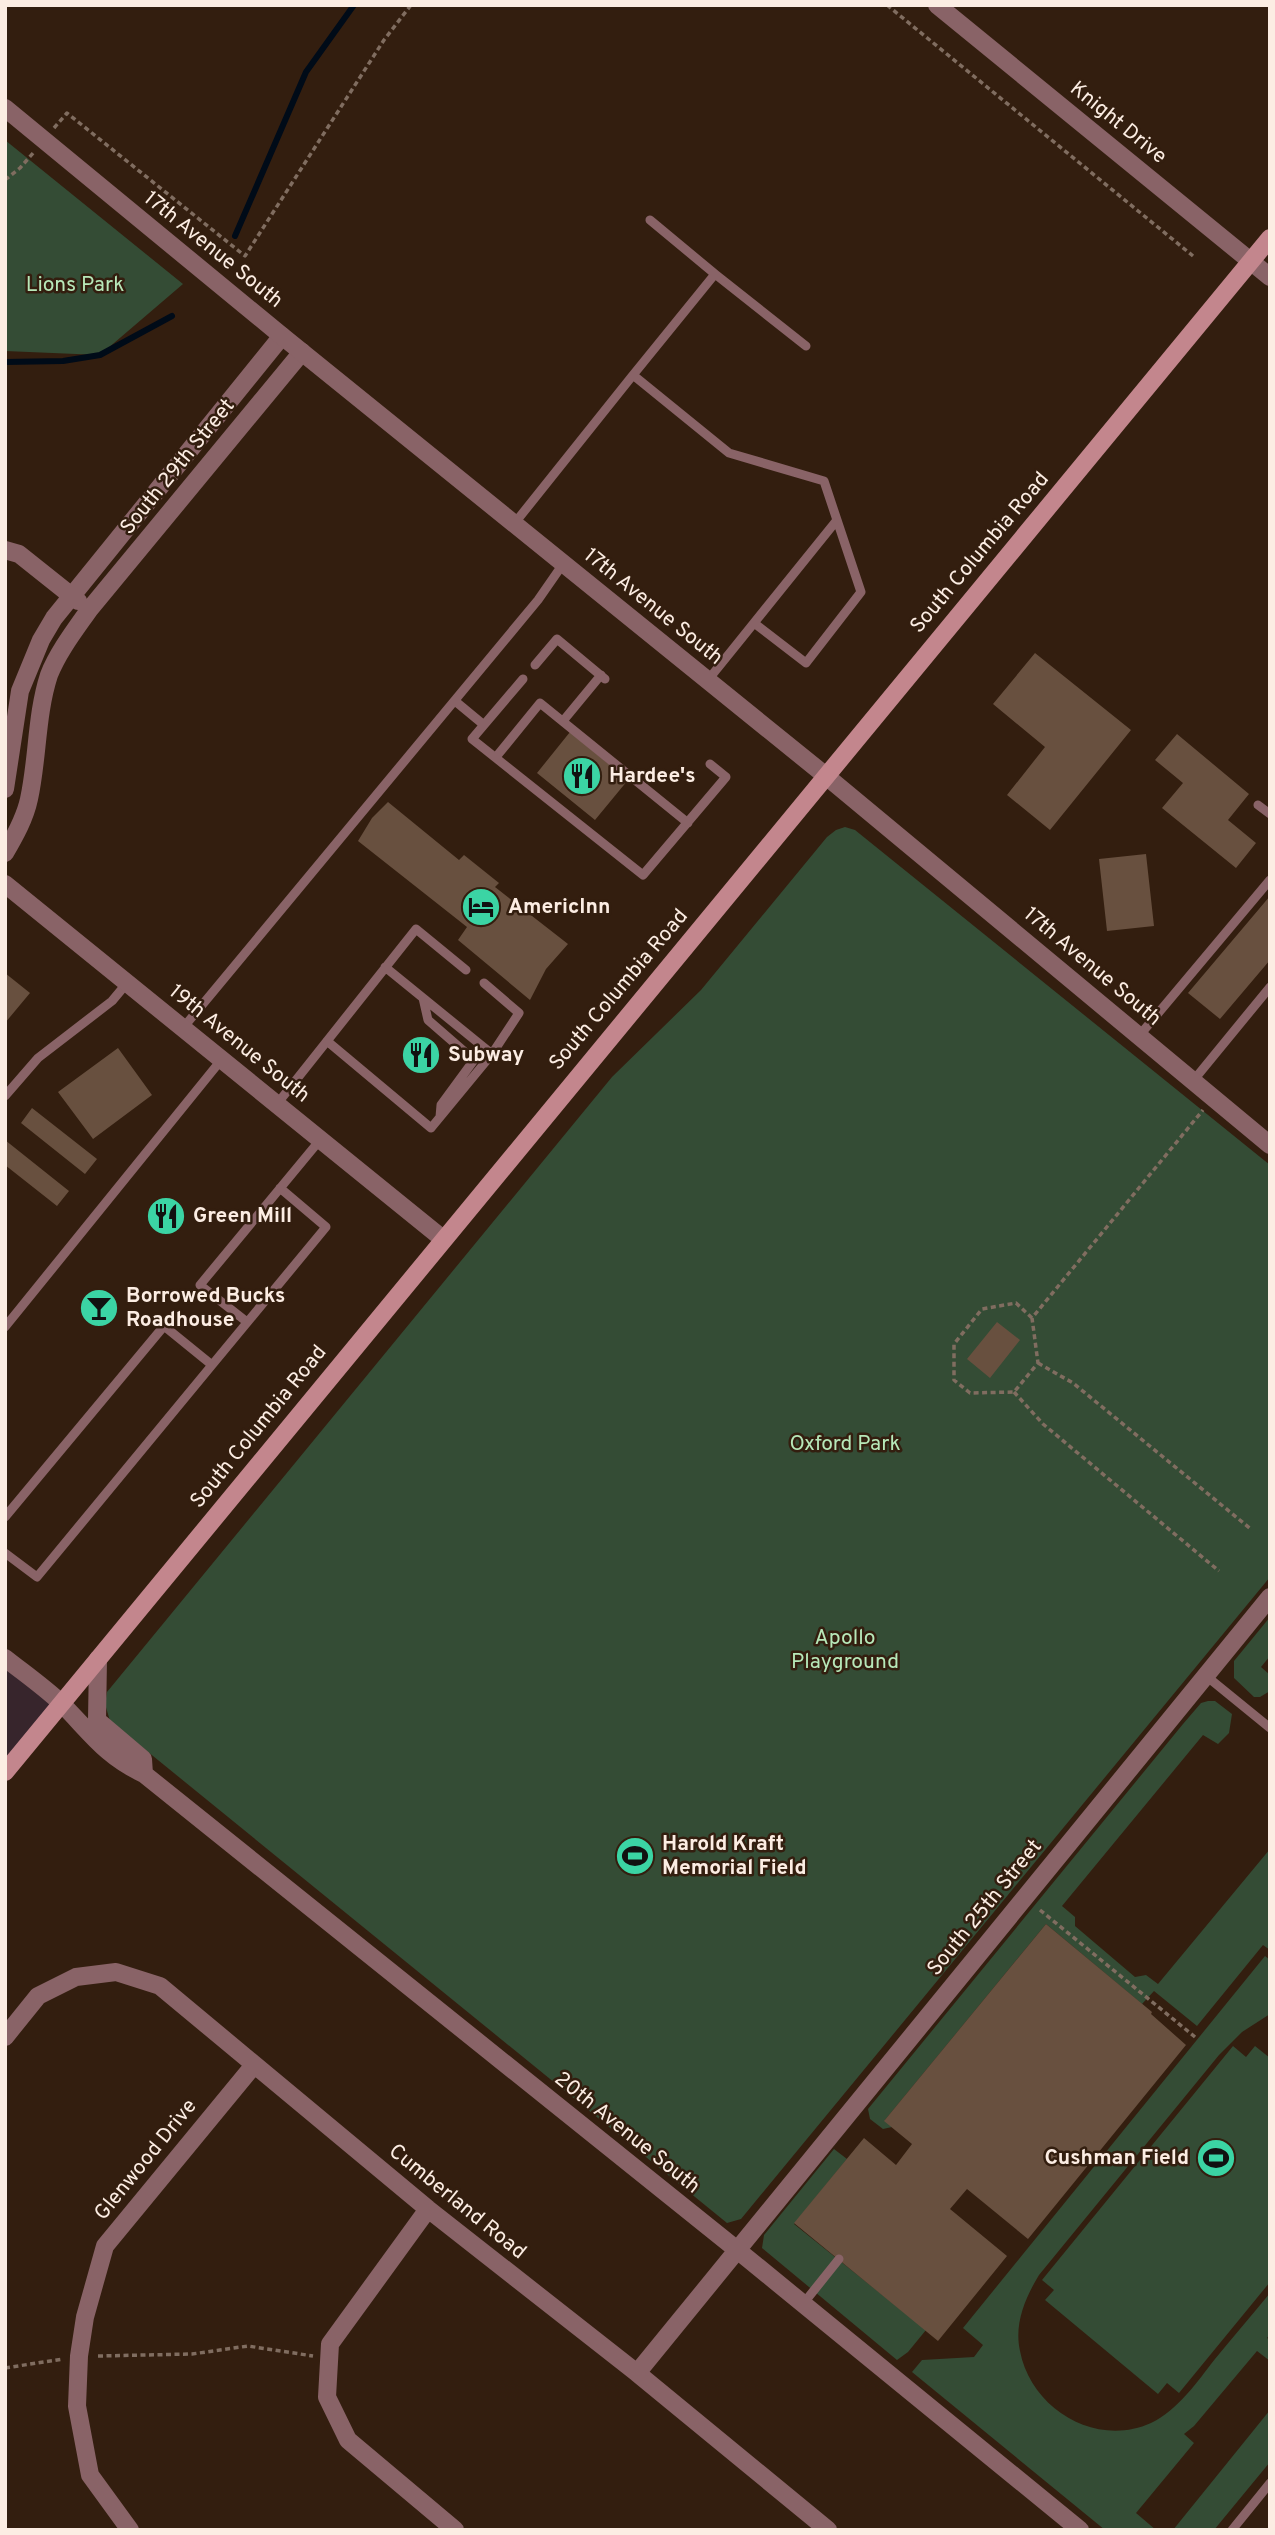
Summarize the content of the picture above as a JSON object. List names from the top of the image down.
{
  "streets": {
    "main road": ["South Columbia Road"],
    "street": [
      "Knight Drive",
      "17th Avenue South",
      "South 29th Street",
      "19th Avenue South",
      "South 25th Street",
      "20th Avenue South",
      "Glenwood Drive",
      "Cumberland Road"
    ]
  },
  "crossings": [
    ["Knight Drive", "South Columbia Road"],
    ["17th Avenue South", "South 29th Street"],
    ["17th Avenue South", "South Columbia Road"],
    ["South Columbia Road", "19th Avenue South"],
    ["South Columbia Road", "20th Avenue South"],
    ["South 25th Street", "20th Avenue South"],
    ["South 25th Street", "Cumberland Road"],
    ["Glenwood Drive", "Cumberland Road"]
  ],
  "parks": ["Lions Park", "Oxford Park", "Apollo Playground"],
  "places": {
    "restaurant": ["Hardee's", "Subway", "Green Mill"],
    "hotel": ["AmericInn"],
    "bar": ["Borrowed Bucks Roadhouse"],
    "sports": ["Harold Kraft Memorial Field", "Cushman Field"]
  }
}
